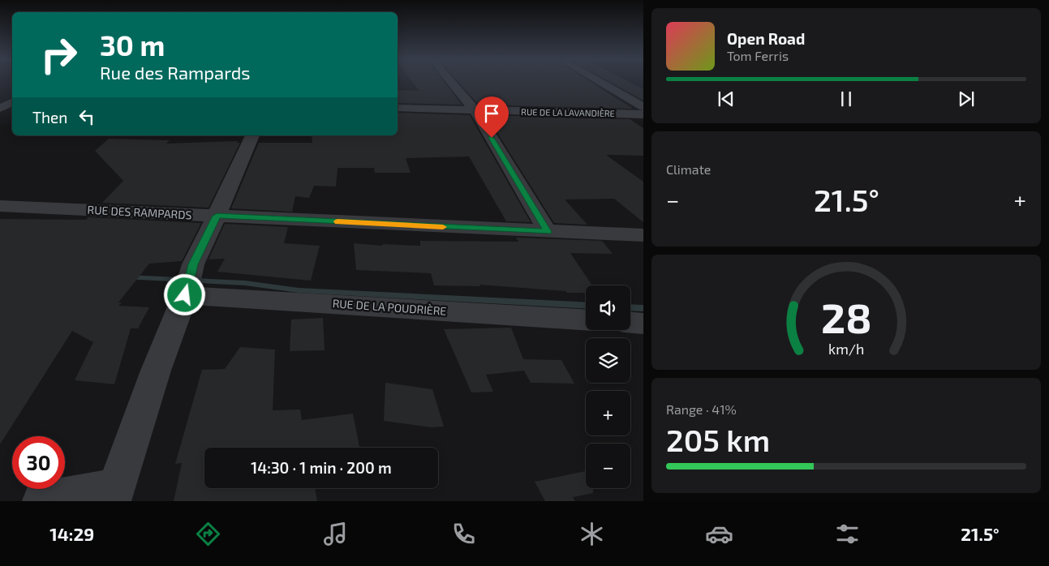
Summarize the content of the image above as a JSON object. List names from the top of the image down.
{
  "streets": {
    "street": ["RUE DE LA LAVANDIÈRE", "RUE DES RAMPARDS", "RUE DE LA POUDRIÈRE"]
  },
  "page": {
    "turn": ["30 m", "Rue des Rampards"],
    "song": ["Open Road", "Tom Ferris"],
    "then": "Then",
    "tile": [
      "Climate",
      ["Range · 41%", "205 km"]
    ],
    "heat": ["−", "21.5°", "+"],
    "map_buttons": ["+", "−"],
    "limit": "30",
    "trip": "14:30 · 1 min · 200 m",
    "tabs": ["14:29", "21.5°"],
    "gauge": ["28", "km/h"]
  }
}
